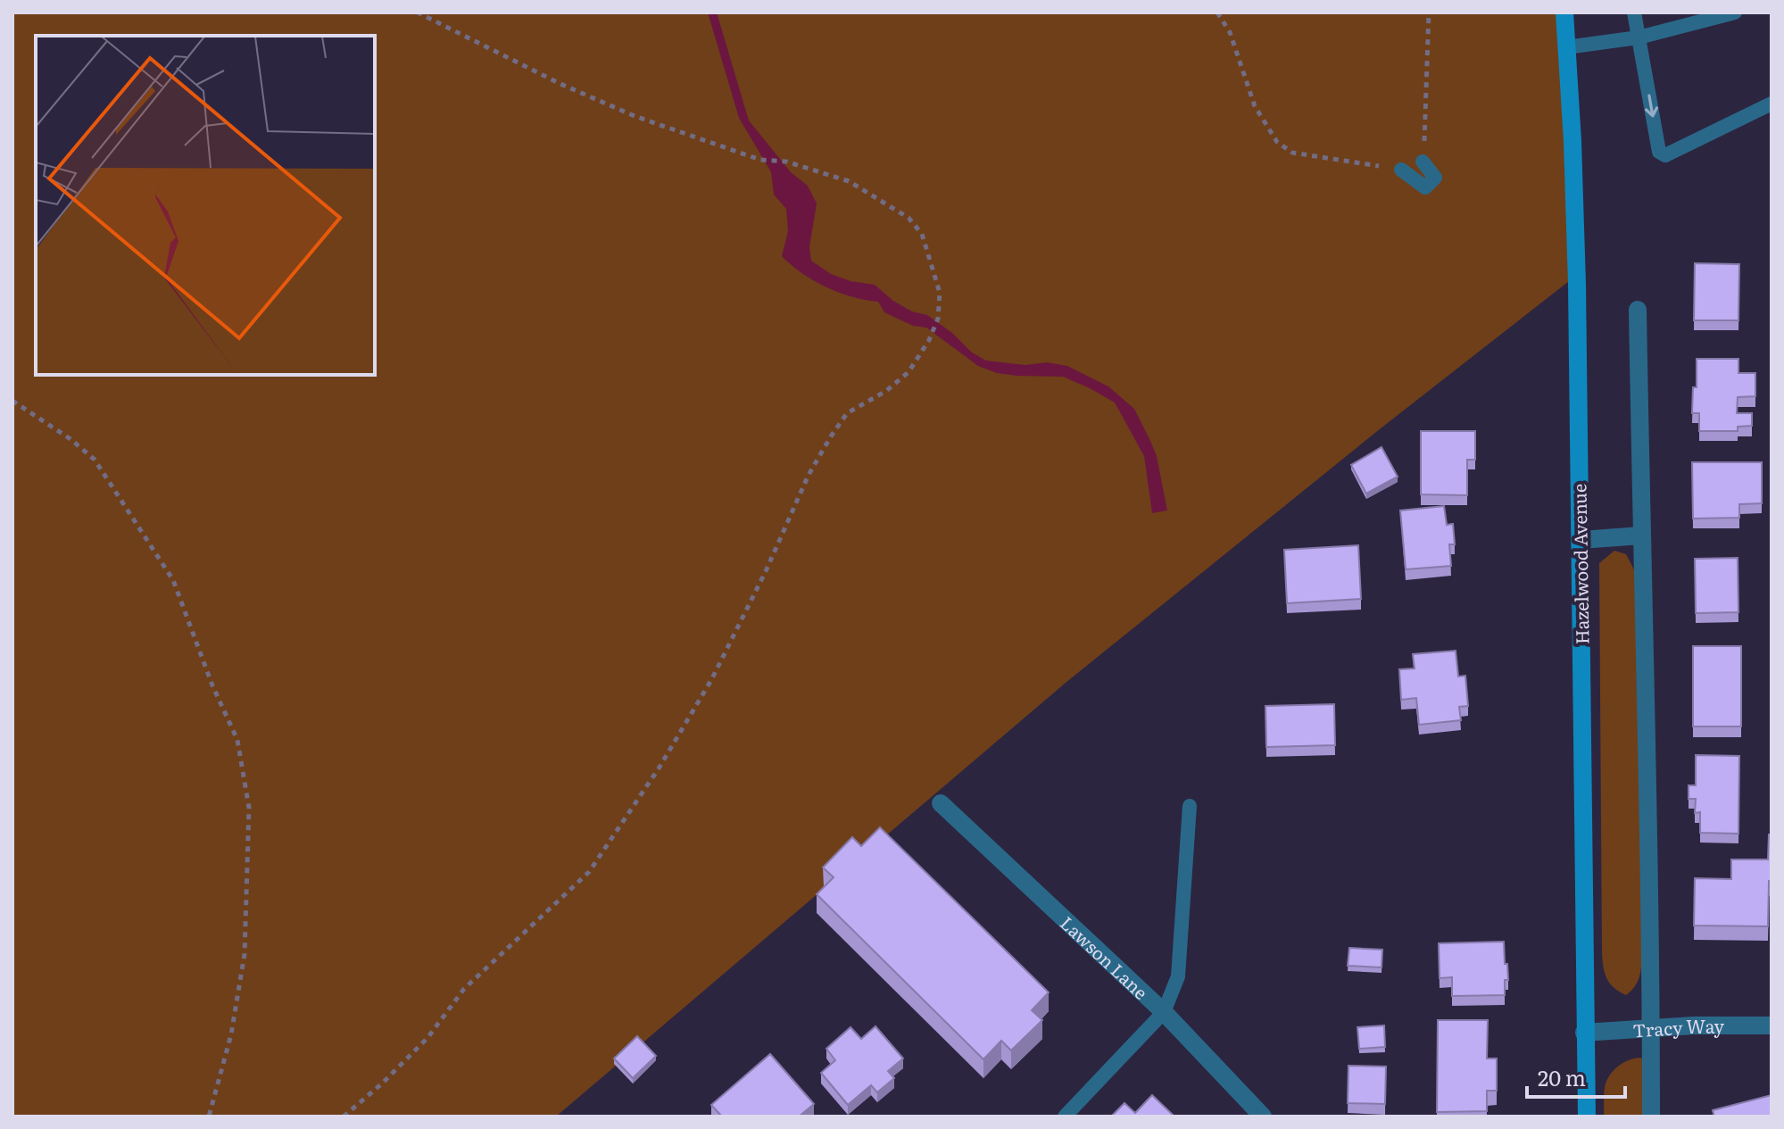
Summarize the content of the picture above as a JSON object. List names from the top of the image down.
{
  "streets": {
    "street": ["Hazelwood Avenue", "Lawson Lane", "Tracy Way"]
  },
  "crossings": [
    ["Hazelwood Avenue", "Tracy Way"]
  ],
  "scale_bar": "20 m"
}
